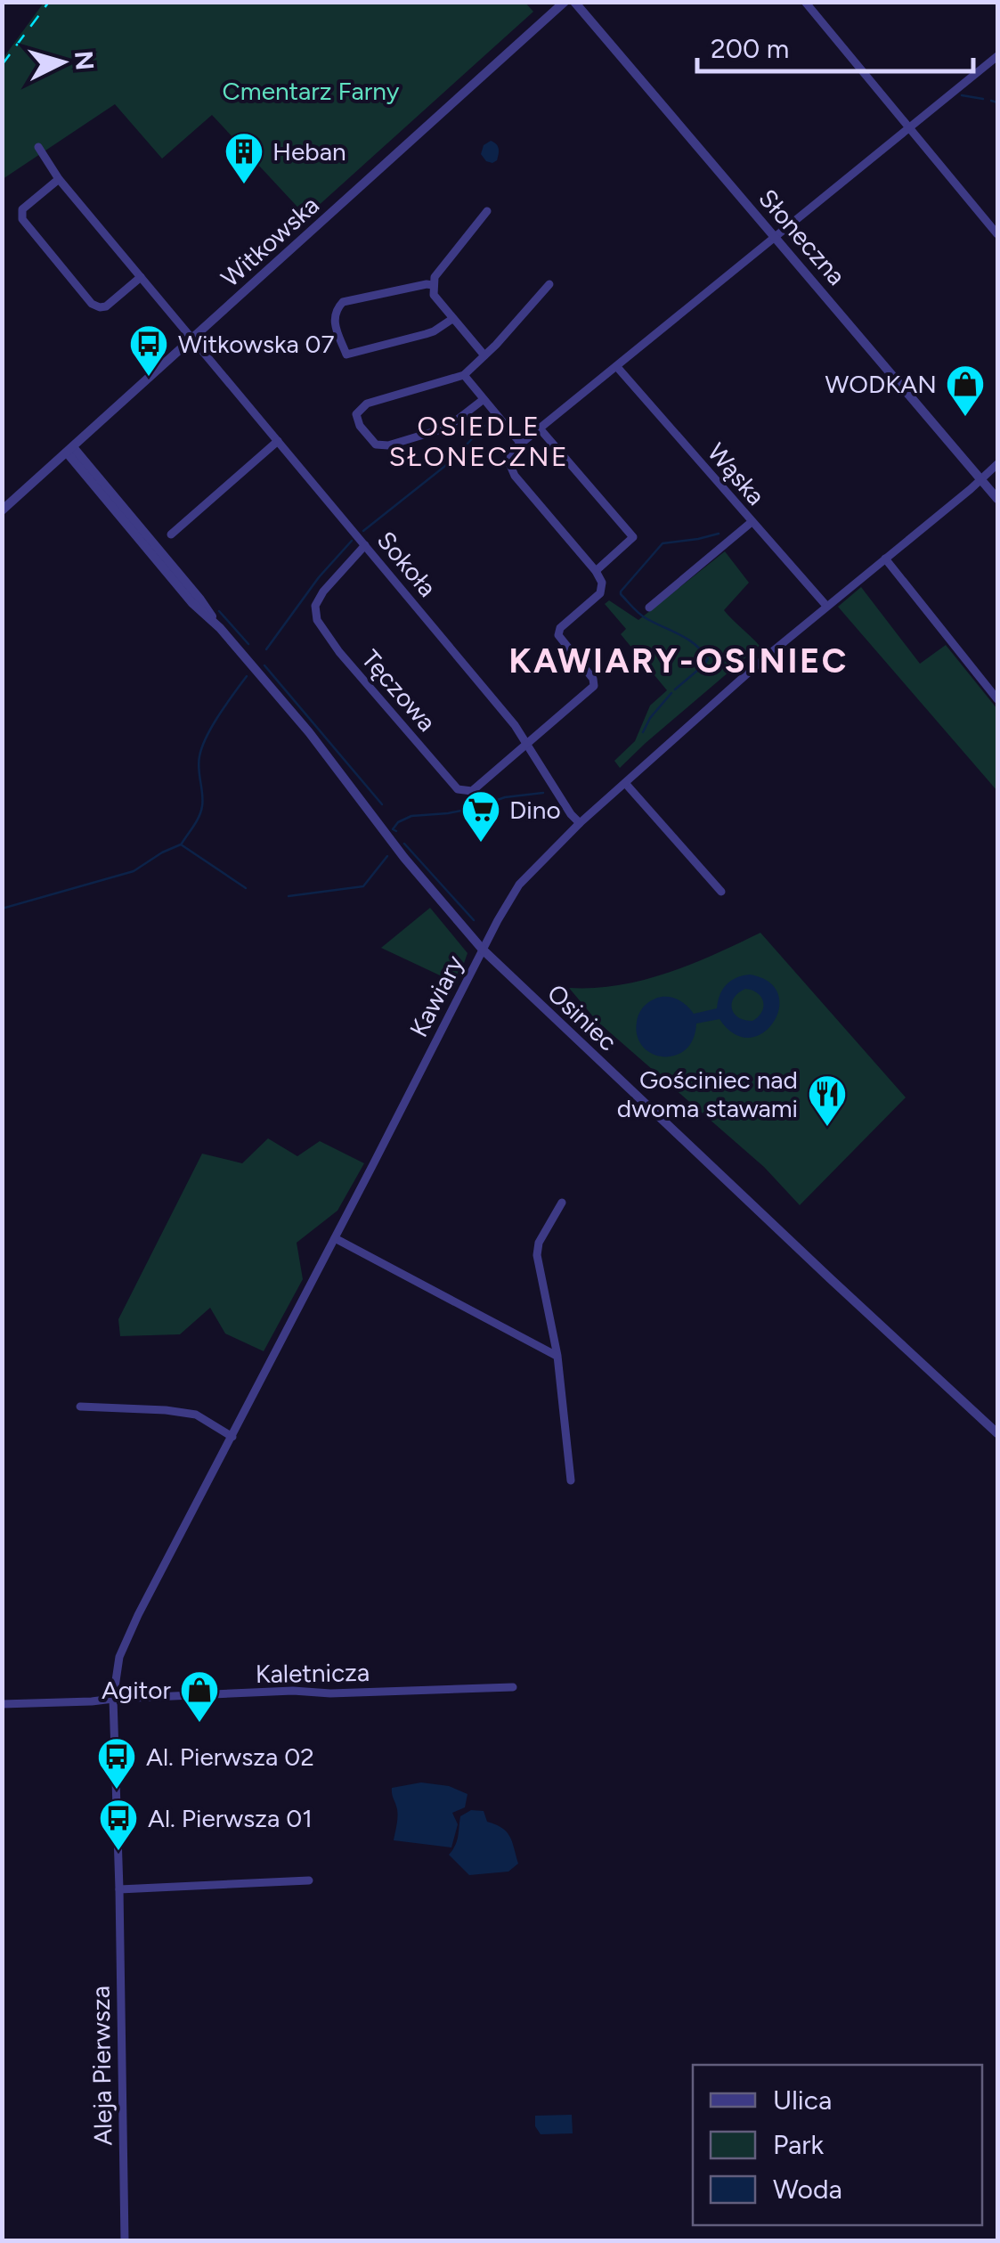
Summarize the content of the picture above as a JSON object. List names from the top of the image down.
{
  "streets": {
    "street": [
      "Słoneczna",
      "Witkowska",
      "Wąska",
      "Sokoła",
      "Tęczowa",
      "Kawiary",
      "Osiniec",
      "Kaletnicza",
      "Aleja Pierwsza"
    ]
  },
  "crossings": [
    ["Słoneczna", "Kawiary"],
    ["Witkowska", "Sokoła"],
    ["Witkowska", "Osiniec"],
    ["Wąska", "Kawiary"],
    ["Sokoła", "Tęczowa"],
    ["Sokoła", "Kawiary"],
    ["Kawiary", "Osiniec"],
    ["Kawiary", "Kaletnicza"],
    ["Kawiary", "Aleja Pierwsza"],
    ["Kaletnicza", "Aleja Pierwsza"]
  ],
  "districts": ["OSIEDLE SŁONECZNE", "KAWIARY-OSINIEC"],
  "parks": ["Cmentarz Farny"],
  "places": {
    "building": ["Heban"],
    "bus stop": ["Witkowska 07", "Al. Pierwsza 02", "Al. Pierwsza 01"],
    "shop": ["WODKAN", "Agitor"],
    "supermarket": ["Dino"],
    "restaurant": ["Gościniec nad dwoma stawami"]
  },
  "legend": ["Ulica", "Park", "Woda"],
  "scale_bar": "200 m",
  "north": "right"
}
